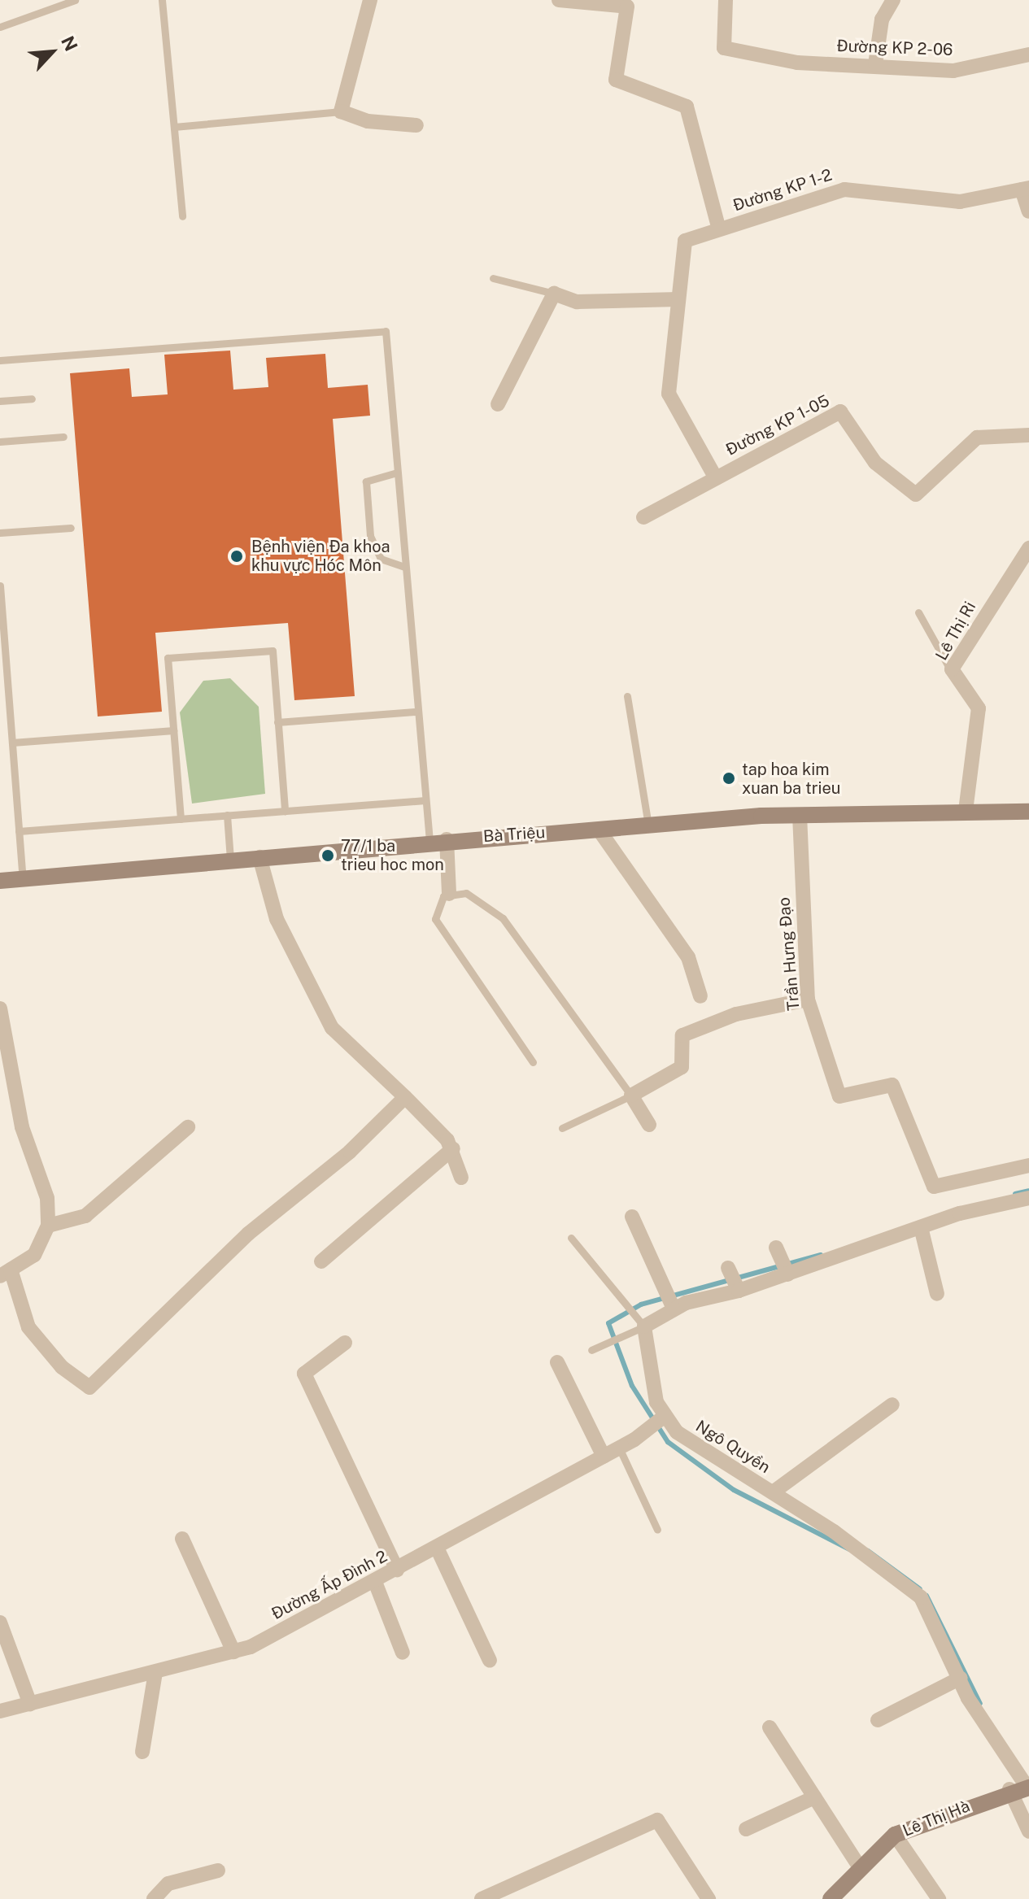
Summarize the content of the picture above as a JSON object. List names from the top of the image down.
{
  "streets": {
    "street": [
      "Đường KP 2-06",
      "Đường KP 1-2",
      "Đường KP 1-05",
      "Lê Thị Ri",
      "Bà Triệu",
      "Trần Hưng Đạo",
      "Ngô Quyền",
      "Đường Ấp Đình 2",
      "Lê Thị Hà"
    ]
  },
  "crossings": [
    ["Đường KP 1-2", "Đường KP 1-05"],
    ["Lê Thị Ri", "Bà Triệu"],
    ["Bà Triệu", "Trần Hưng Đạo"],
    ["Ngô Quyền", "Đường Ấp Đình 2"],
    ["Ngô Quyền", "Lê Thị Hà"]
  ],
  "places": ["Bệnh viện Đa khoa khu vực Hóc Môn", "tap hoa kim xuan ba trieu", "77/1 ba trieu hoc mon"],
  "north": "top right"
}
